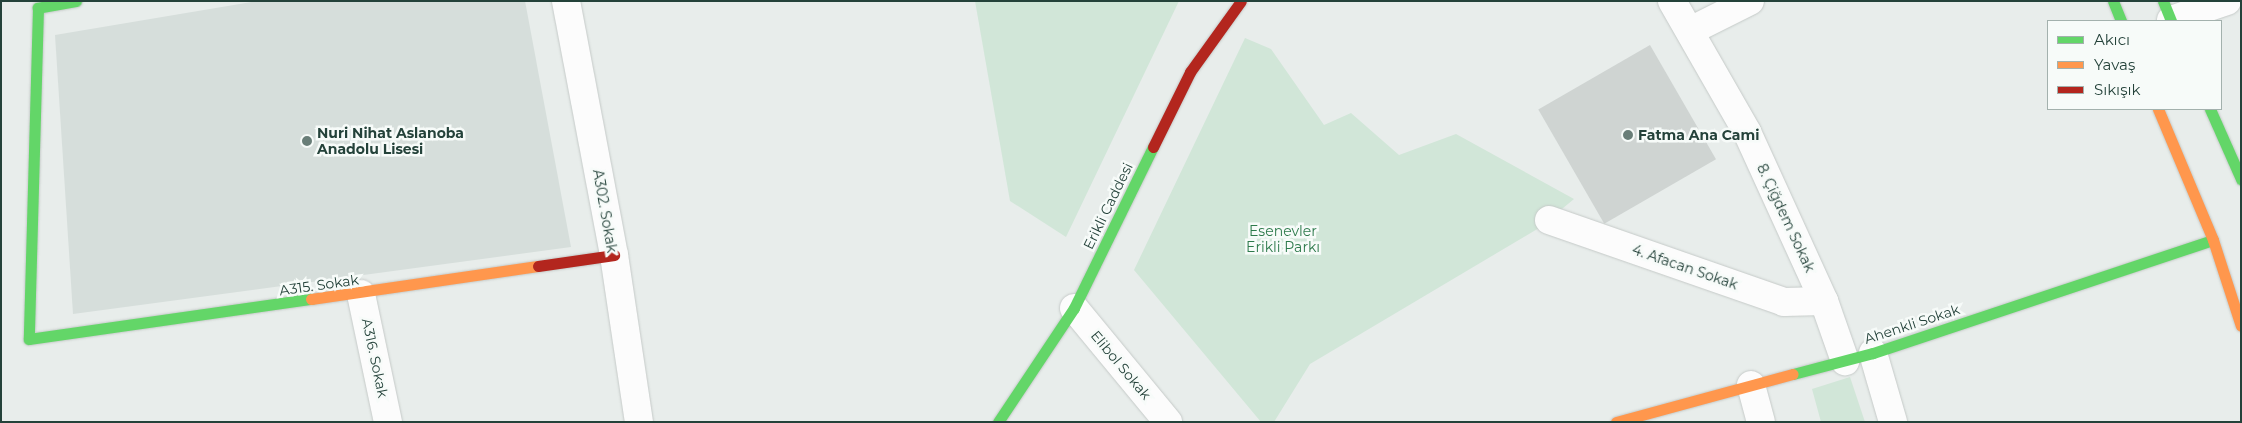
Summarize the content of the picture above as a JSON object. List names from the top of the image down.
{
  "streets": {
    "street": [
      "Erikli Caddesi",
      "A302. Sokak",
      "8. Çiğdem Sokak",
      "4. Afacan Sokak",
      "A315. Sokak",
      "Ahenkli Sokak",
      "A316. Sokak",
      "Elibol Sokak"
    ]
  },
  "crossings": [
    ["Erikli Caddesi", "Elibol Sokak"],
    ["A302. Sokak", "A315. Sokak"],
    ["8. Çiğdem Sokak", "4. Afacan Sokak"],
    ["8. Çiğdem Sokak", "Ahenkli Sokak"],
    ["A315. Sokak", "A316. Sokak"]
  ],
  "parks": ["Esenevler Erikli Parkı"],
  "places": ["Fatma Ana Cami", "Nuri Nihat Aslanoba Anadolu Lisesi"],
  "legend": ["Akıcı", "Yavaş", "Sıkışık"]
}
